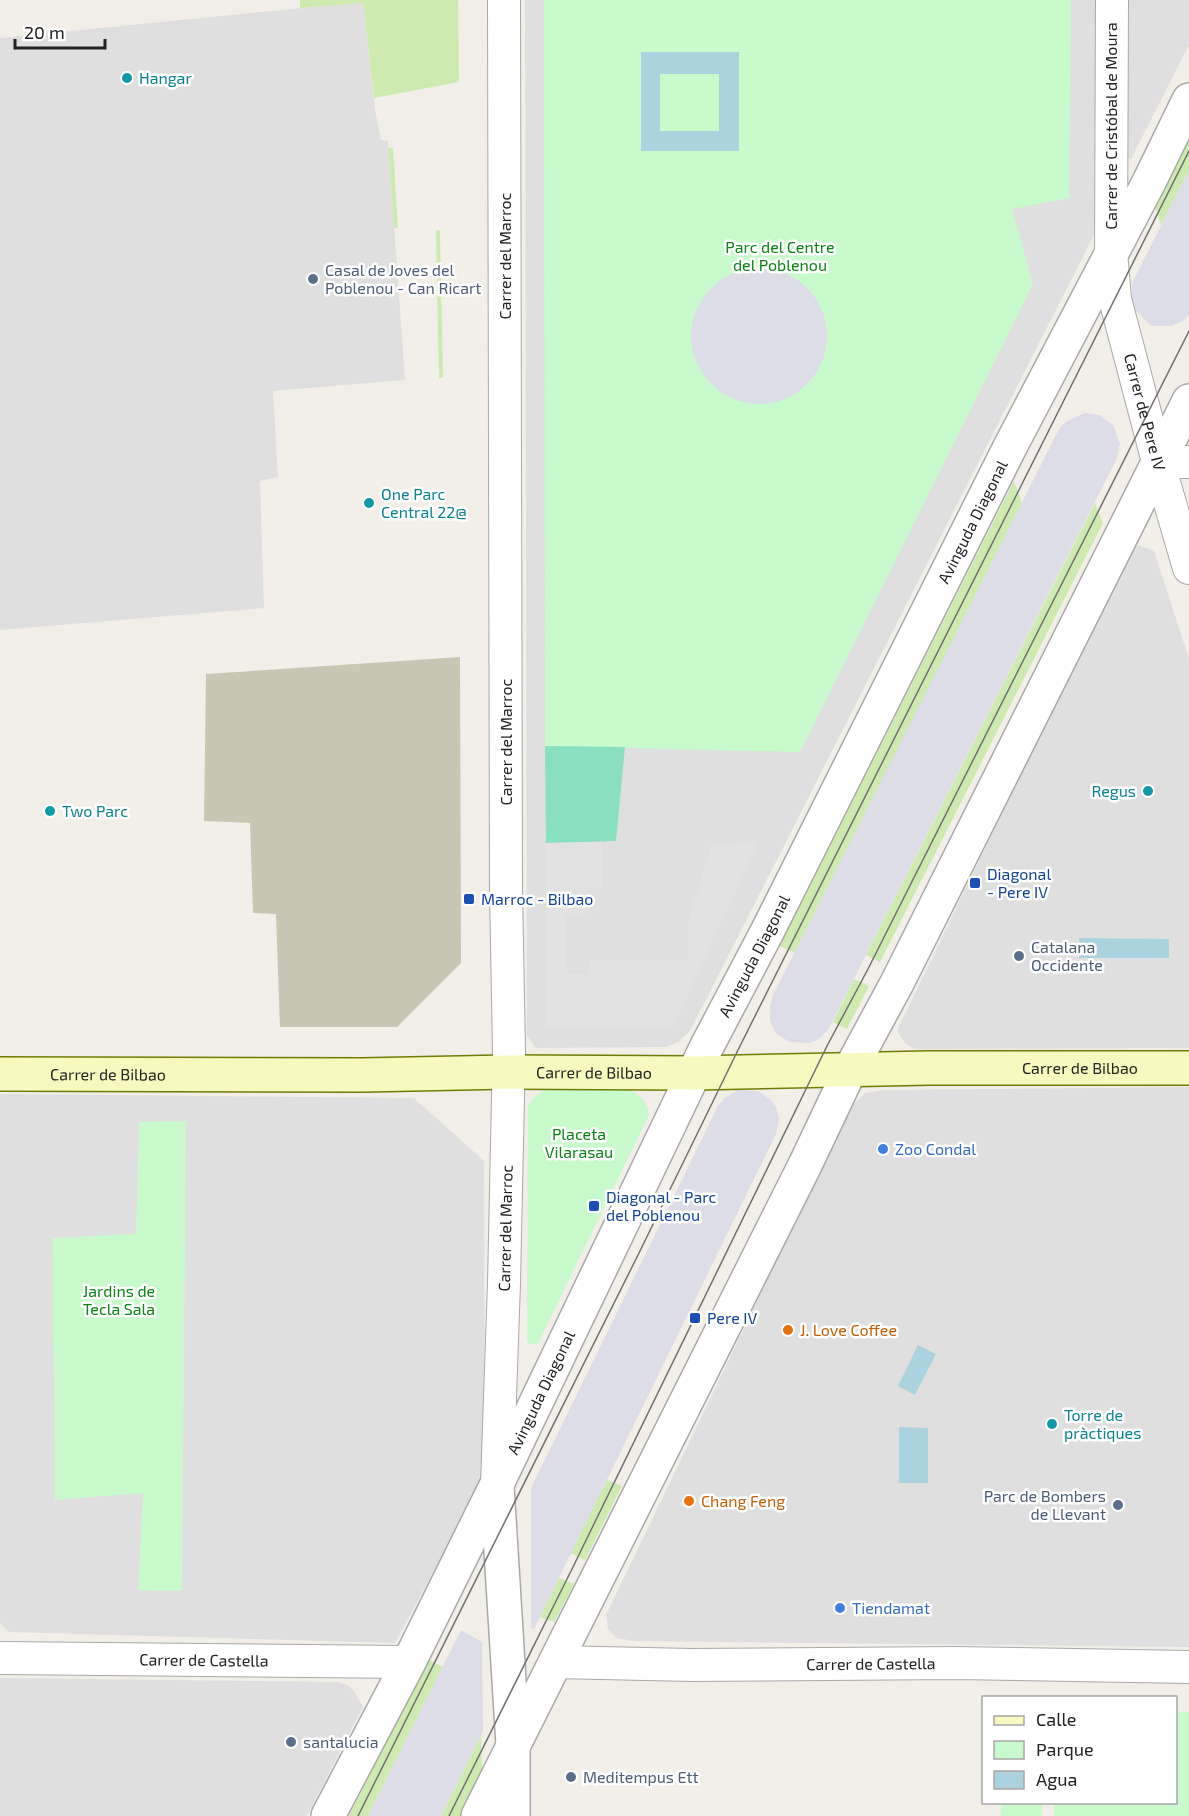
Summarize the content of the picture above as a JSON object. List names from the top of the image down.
{
  "streets": {
    "main road": ["Carrer de Bilbao"],
    "street": [
      "Carrer de Cristóbal de Moura",
      "Carrer del Marroc",
      "Carrer de Pere IV",
      "Avinguda Diagonal",
      "Carrer de Castella"
    ]
  },
  "crossings": [
    ["Carrer de Cristóbal de Moura", "Carrer de Pere IV"],
    ["Carrer de Cristóbal de Moura", "Avinguda Diagonal"],
    ["Carrer del Marroc", "Avinguda Diagonal"],
    ["Carrer del Marroc", "Carrer de Bilbao"],
    ["Carrer de Pere IV", "Avinguda Diagonal"],
    ["Avinguda Diagonal", "Carrer de Bilbao"],
    ["Avinguda Diagonal", "Carrer de Castella"]
  ],
  "parks": ["Parc del Centre del Poblenou", "Placeta Vilarasau", "Jardins de Tecla Sala"],
  "places": {
    "other": [
      "Hangar",
      "Casal de Joves del Poblenou - Can Ricart",
      "One Parc Central 22@",
      "Regus",
      "Two Parc",
      "Catalana Occidente",
      "Zoo Condal",
      "J. Love Coffee",
      "Torre de pràctiques",
      "Chang Feng",
      "Parc de Bombers de Llevant",
      "Tiendamat",
      "santalucia",
      "Meditempus Ett"
    ],
    "transit": [
      "Diagonal - Pere IV",
      "Marroc - Bilbao",
      "Diagonal - Parc del Poblenou",
      "Pere IV"
    ]
  },
  "legend": ["Calle", "Parque", "Agua"],
  "scale_bar": "20 m"
}
